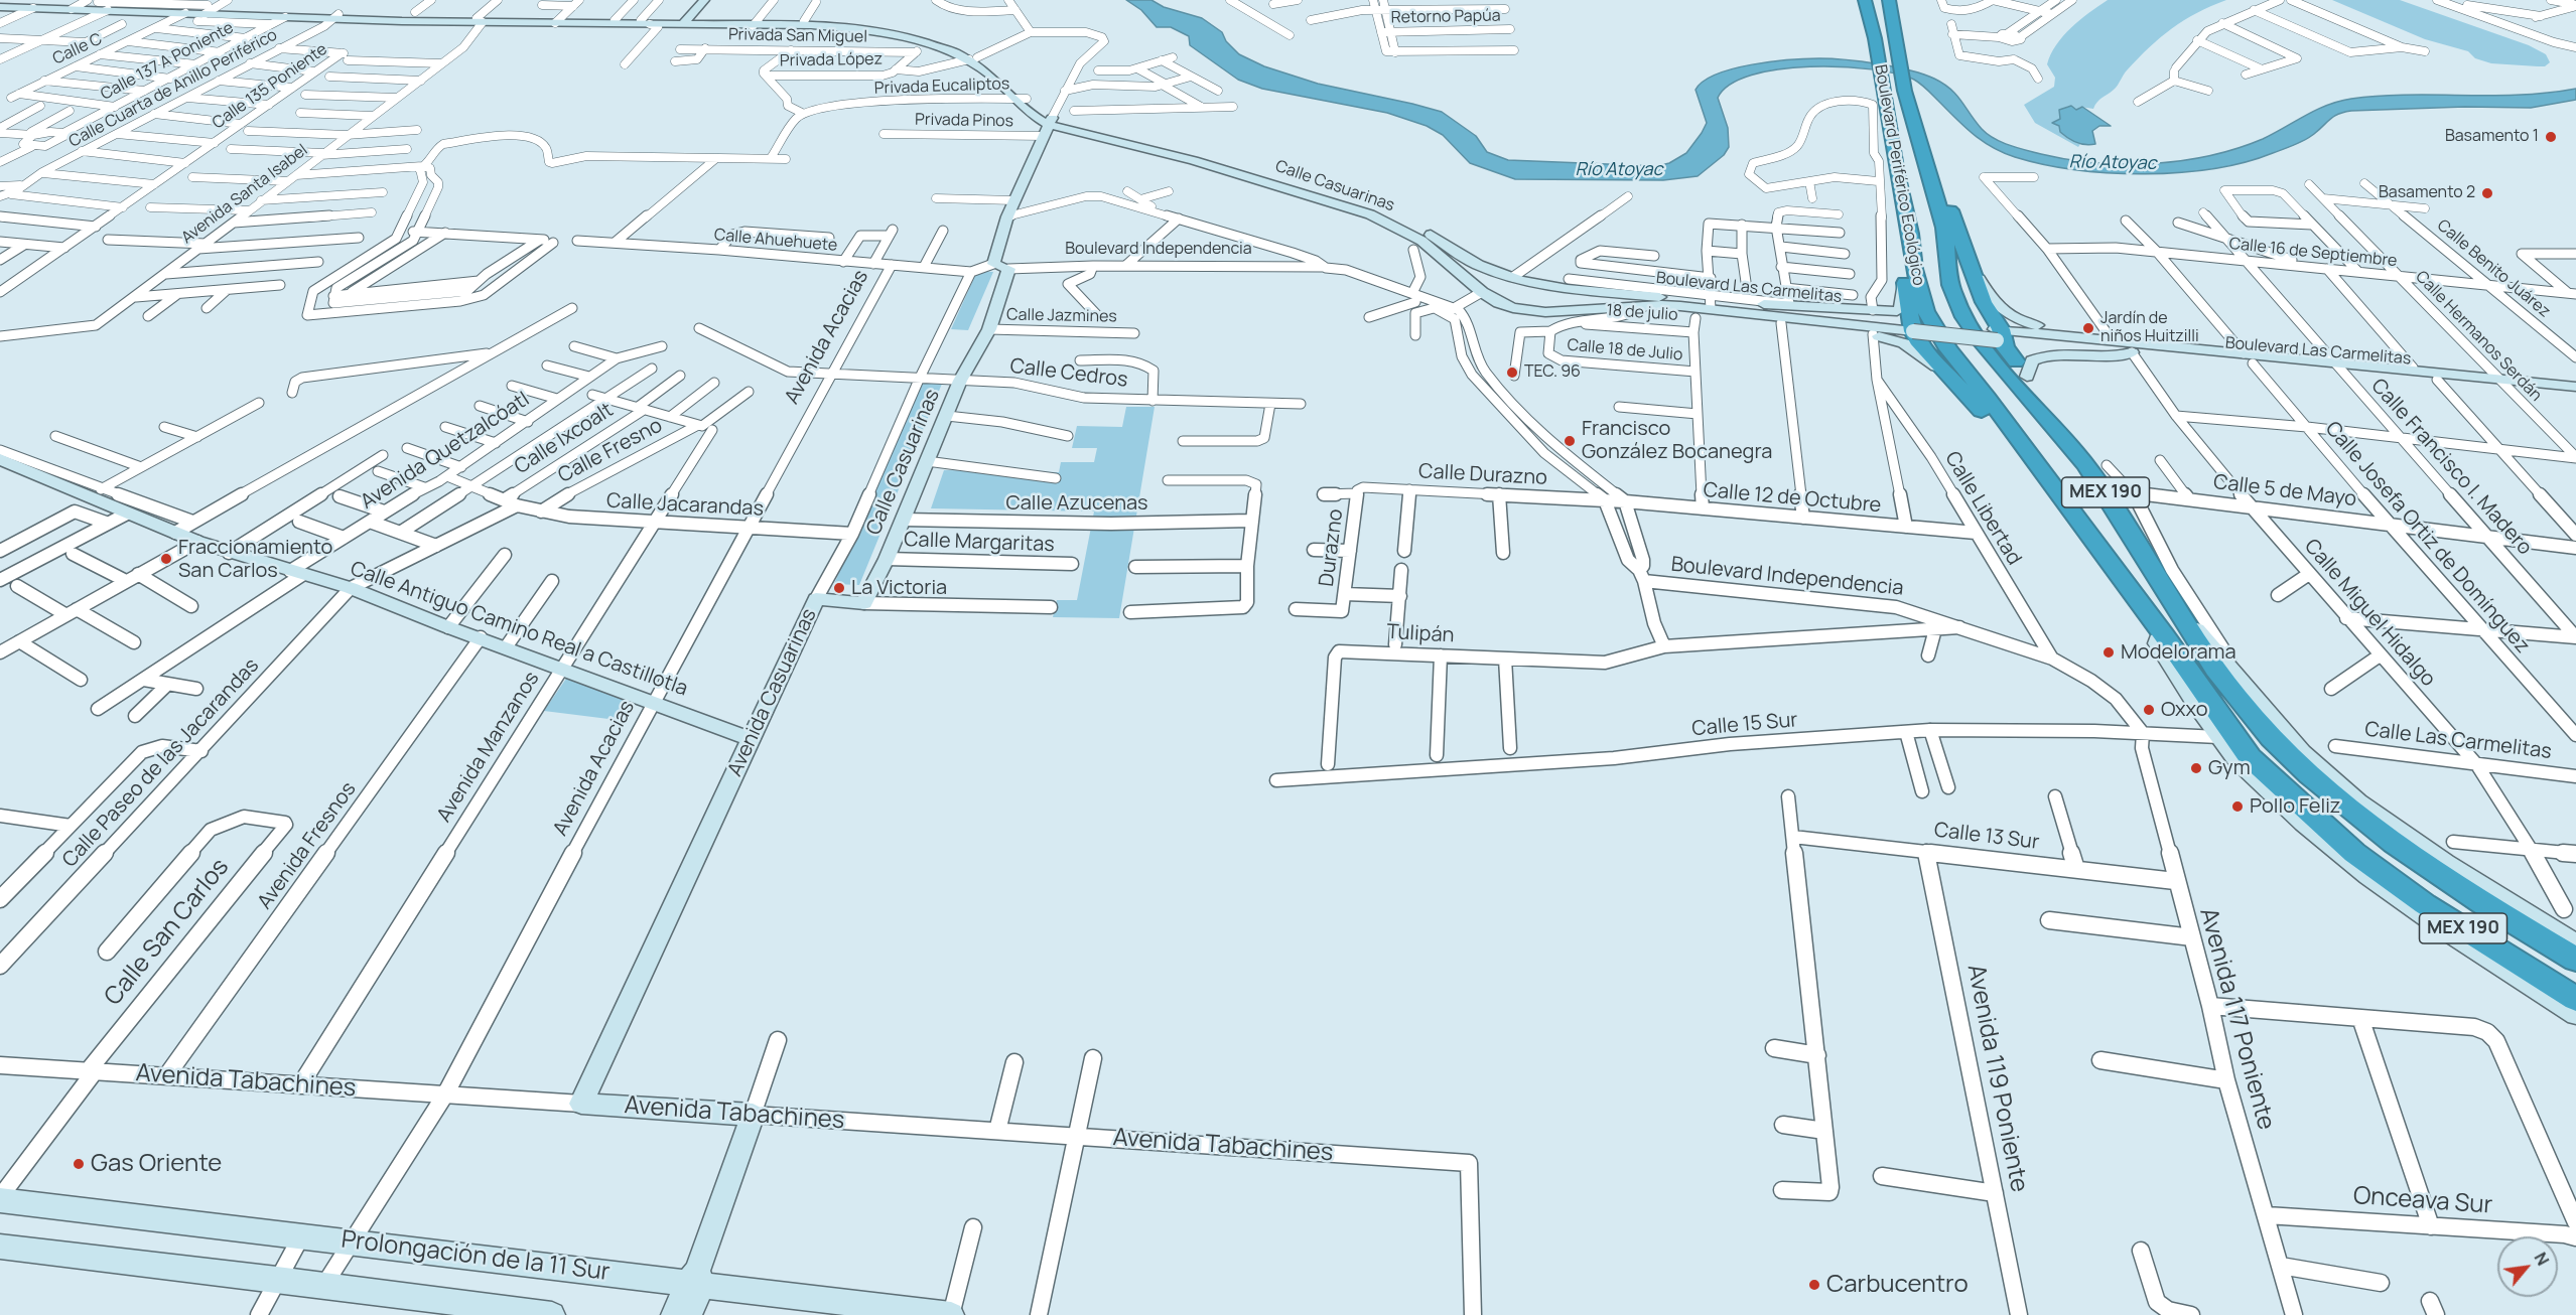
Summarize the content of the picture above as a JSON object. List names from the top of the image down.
{
  "streets": {
    "highway": ["Boulevard Periférico Ecológico", "MEX 190"],
    "main road": [
      "Calle Casuarinas",
      "Boulevard Las Carmelitas",
      "Calle Antiguo Camino Real a Castillotla",
      "Avenida Casuarinas",
      "Avenida Tabachines",
      "Prolongación de la 11 Sur"
    ],
    "street": [
      "Retorno Papúa",
      "Privada San Miguel",
      "Calle C",
      "Privada López",
      "Calle 137 A Poniente",
      "Calle 135 Poniente",
      "Privada Eucaliptos",
      "Calle Cuarta de Anillo Periférico",
      "Privada Pinos",
      "Avenida Santa Isabel",
      "Calle Ahuehuete",
      "Boulevard Independencia",
      "Calle 16 de Septiembre",
      "Calle Benito Juárez",
      "18 de julio",
      "Calle Jazmines",
      "Calle Hermanos Serdán",
      "Avenida Acacias",
      "Calle 18 de Julio",
      "Calle Cedros",
      "Calle Ixcoalt",
      "Avenida Quetzalcóatl",
      "Calle Fresno",
      "Calle Francisco I. Madero",
      "Calle Durazno",
      "Calle 5 de Mayo",
      "Calle 12 de Octubre",
      "Calle Azucenas",
      "Calle Jacarandas",
      "Calle Libertad",
      "Calle Josefa Ortiz de Domínguez",
      "Calle Margaritas",
      "Durazno",
      "Calle Miguel Hidalgo",
      "Tulipán",
      "Calle 15 Sur",
      "Calle Las Carmelitas",
      "Avenida Manzanos",
      "Calle Paseo de las Jacarandas",
      "Calle 13 Sur",
      "Avenida Fresnos",
      "Calle San Carlos",
      "Avenida 117 Poniente",
      "Avenida 119 Poniente",
      "Onceava Sur"
    ]
  },
  "crossings": [
    ["Privada San Miguel", "Privada López"],
    ["Calle C", "Calle Casuarinas"],
    ["Privada López", "Calle Casuarinas"],
    ["Calle 137 A Poniente", "Calle Casuarinas"],
    ["Privada Eucaliptos", "Calle Casuarinas"],
    ["Calle Cuarta de Anillo Periférico", "Calle Casuarinas"],
    ["Privada Pinos", "Calle Casuarinas"],
    ["Boulevard Periférico Ecológico", "Calle 15 Sur"],
    ["Calle Casuarinas", "Avenida Santa Isabel"],
    ["Calle Casuarinas", "Boulevard Independencia"],
    ["Calle Casuarinas", "Boulevard Las Carmelitas"],
    ["Calle Casuarinas", "Calle Jazmines"],
    ["Calle Casuarinas", "Calle Cedros"],
    ["Calle Casuarinas", "Calle Azucenas"],
    ["Calle Casuarinas", "Calle Margaritas"],
    ["Calle Ahuehuete", "Avenida Acacias"],
    ["Calle Ahuehuete", "Avenida Casuarinas"],
    ["Boulevard Independencia", "Calle Durazno"],
    ["Boulevard Independencia", "Calle 12 de Octubre"],
    ["Boulevard Independencia", "Calle Libertad"],
    ["Boulevard Independencia", "Tulipán"],
    ["Boulevard Independencia", "Calle 15 Sur"],
    ["Boulevard Independencia", "Avenida 117 Poniente"],
    ["Calle 16 de Septiembre", "Calle Benito Juárez"],
    ["Calle 16 de Septiembre", "Calle Hermanos Serdán"],
    ["Calle 16 de Septiembre", "Calle Francisco I. Madero"],
    ["Calle 16 de Septiembre", "Calle Josefa Ortiz de Domínguez"],
    ["Boulevard Las Carmelitas", "Calle Hermanos Serdán"],
    ["Boulevard Las Carmelitas", "Calle Francisco I. Madero"],
    ["Boulevard Las Carmelitas", "Calle Josefa Ortiz de Domínguez"],
    ["Boulevard Las Carmelitas", "Calle Miguel Hidalgo"],
    ["Avenida Acacias", "Calle Cedros"],
    ["Avenida Acacias", "Calle Jacarandas"],
    ["Avenida Acacias", "Calle Antiguo Camino Real a Castillotla"],
    ["Avenida Acacias", "Avenida Tabachines"],
    ["Avenida Acacias", "Prolongación de la 11 Sur"],
    ["Calle Cedros", "Avenida Casuarinas"],
    ["Calle Ixcoalt", "Calle Jacarandas"],
    ["Avenida Quetzalcóatl", "Calle Jacarandas"],
    ["Avenida Quetzalcóatl", "Calle Antiguo Camino Real a Castillotla"],
    ["Calle Fresno", "Calle Jacarandas"],
    ["Calle Fresno", "Avenida Manzanos"],
    ["Calle Francisco I. Madero", "Calle 5 de Mayo"],
    ["Calle Durazno", "Calle 12 de Octubre"],
    ["Calle Durazno", "Durazno"],
    ["Calle 5 de Mayo", "Calle Josefa Ortiz de Domínguez"],
    ["Calle 5 de Mayo", "Calle Miguel Hidalgo"],
    ["Calle 12 de Octubre", "Calle Libertad"],
    ["Calle Jacarandas", "Avenida Casuarinas"],
    ["Calle Jacarandas", "Avenida Manzanos"],
    ["Calle Miguel Hidalgo", "Calle Las Carmelitas"],
    ["Calle Antiguo Camino Real a Castillotla", "Avenida Casuarinas"],
    ["Calle Antiguo Camino Real a Castillotla", "Avenida Manzanos"],
    ["Calle Antiguo Camino Real a Castillotla", "Calle Paseo de las Jacarandas"],
    ["Calle Antiguo Camino Real a Castillotla", "Avenida Fresnos"],
    ["Avenida Casuarinas", "Avenida Tabachines"],
    ["Calle 15 Sur", "Avenida 117 Poniente"],
    ["Avenida Manzanos", "Avenida Tabachines"],
    ["Calle 13 Sur", "Avenida 117 Poniente"],
    ["Calle 13 Sur", "Avenida 119 Poniente"],
    ["Avenida Fresnos", "Avenida Tabachines"],
    ["Calle San Carlos", "Avenida Tabachines"],
    ["Calle San Carlos", "Prolongación de la 11 Sur"],
    ["Avenida 117 Poniente", "Onceava Sur"]
  ],
  "water": ["Río Atoyac"],
  "places": [
    "Basamento 1",
    "Basamento 2",
    "Jardín de niños Huitzilli",
    "TEC. 96",
    "Francisco González Bocanegra",
    "Fraccionamiento San Carlos",
    "La Victoria",
    "Modelorama",
    "Oxxo",
    "Gym",
    "Pollo Feliz",
    "Gas Oriente",
    "Carbucentro"
  ],
  "north": "top right"
}
